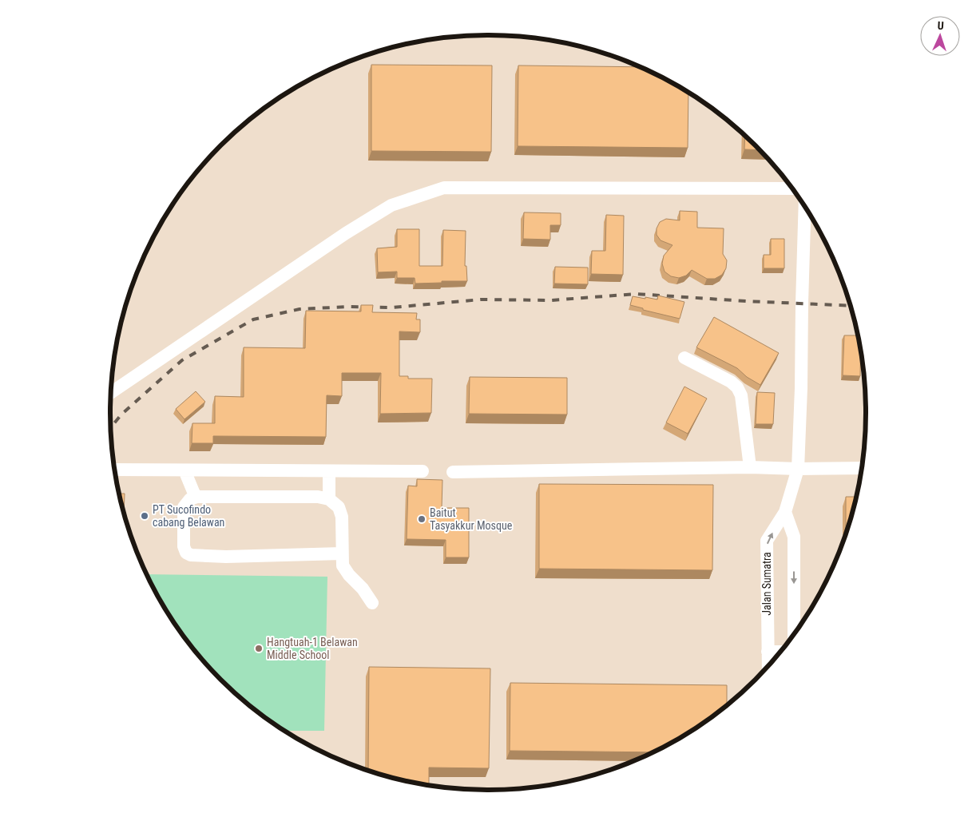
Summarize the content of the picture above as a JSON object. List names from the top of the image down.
{
  "streets": {
    "lane": ["Jalan Sumatra"]
  },
  "places": ["PT Sucofindo cabang Belawan", "Baitut Tasyakkur Mosque", "Hangtuah-1 Belawan Middle School"],
  "north": "top"
}
